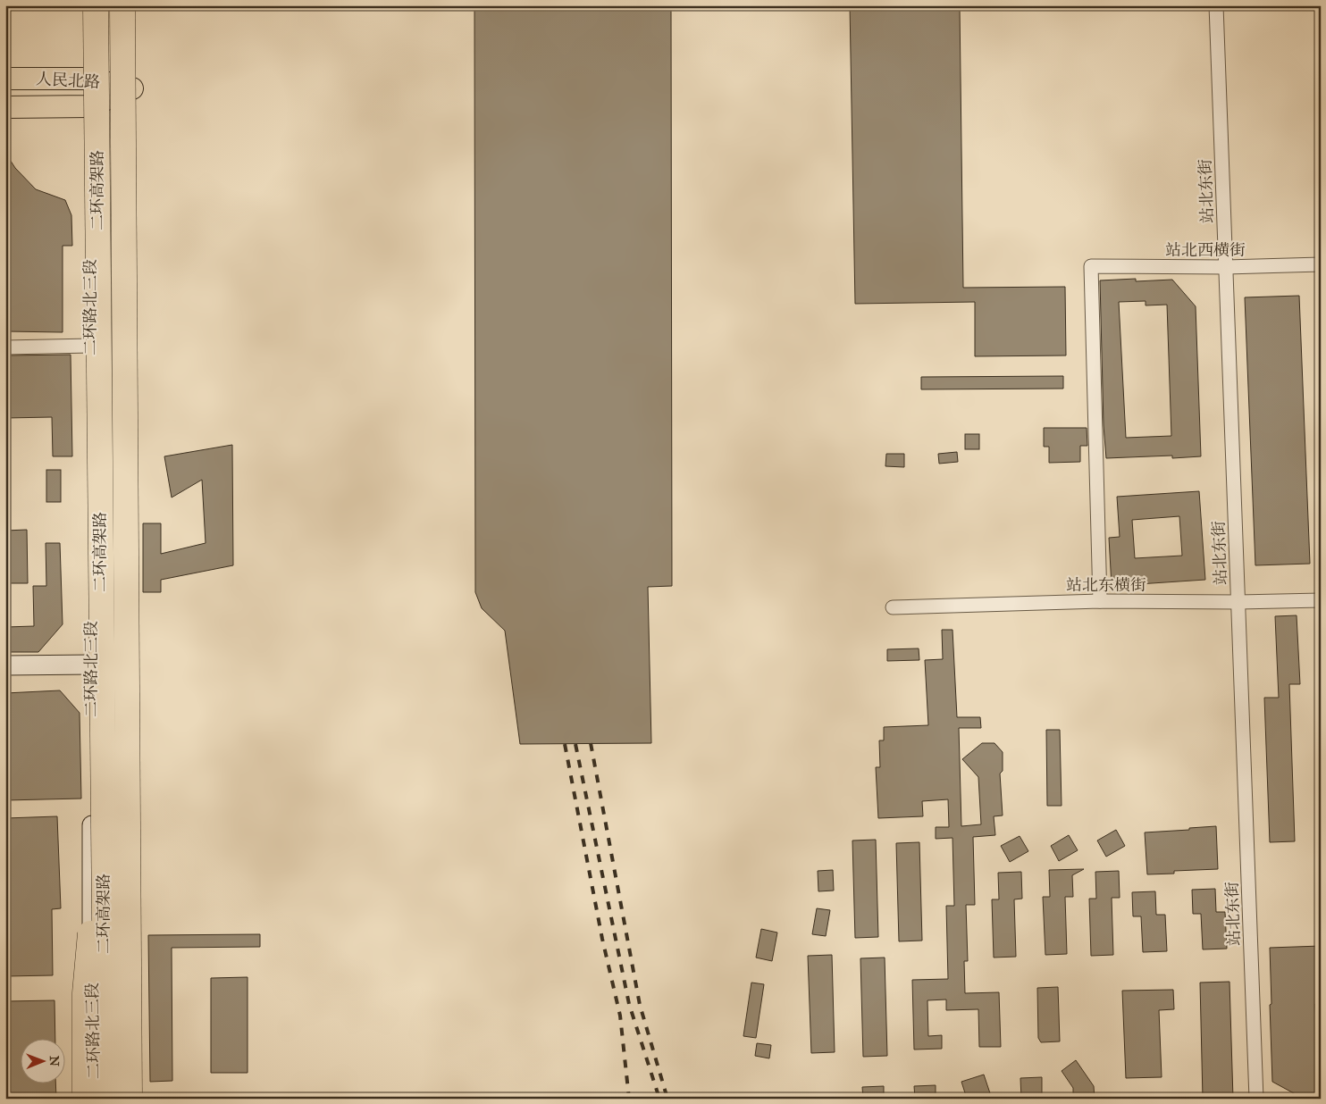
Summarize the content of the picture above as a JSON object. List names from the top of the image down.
{
  "streets": {
    "highway": ["二环高架路"],
    "main road": ["人民北路", "二环路北三段"],
    "street": ["站北东街", "站北西横街", "站北东横街"]
  },
  "crossings": [
    ["人民北路", "二环路北三段"],
    ["站北东街", "站北西横街"],
    ["站北东街", "站北东横街"],
    ["站北西横街", "站北东横街"]
  ],
  "north": "right"
}
